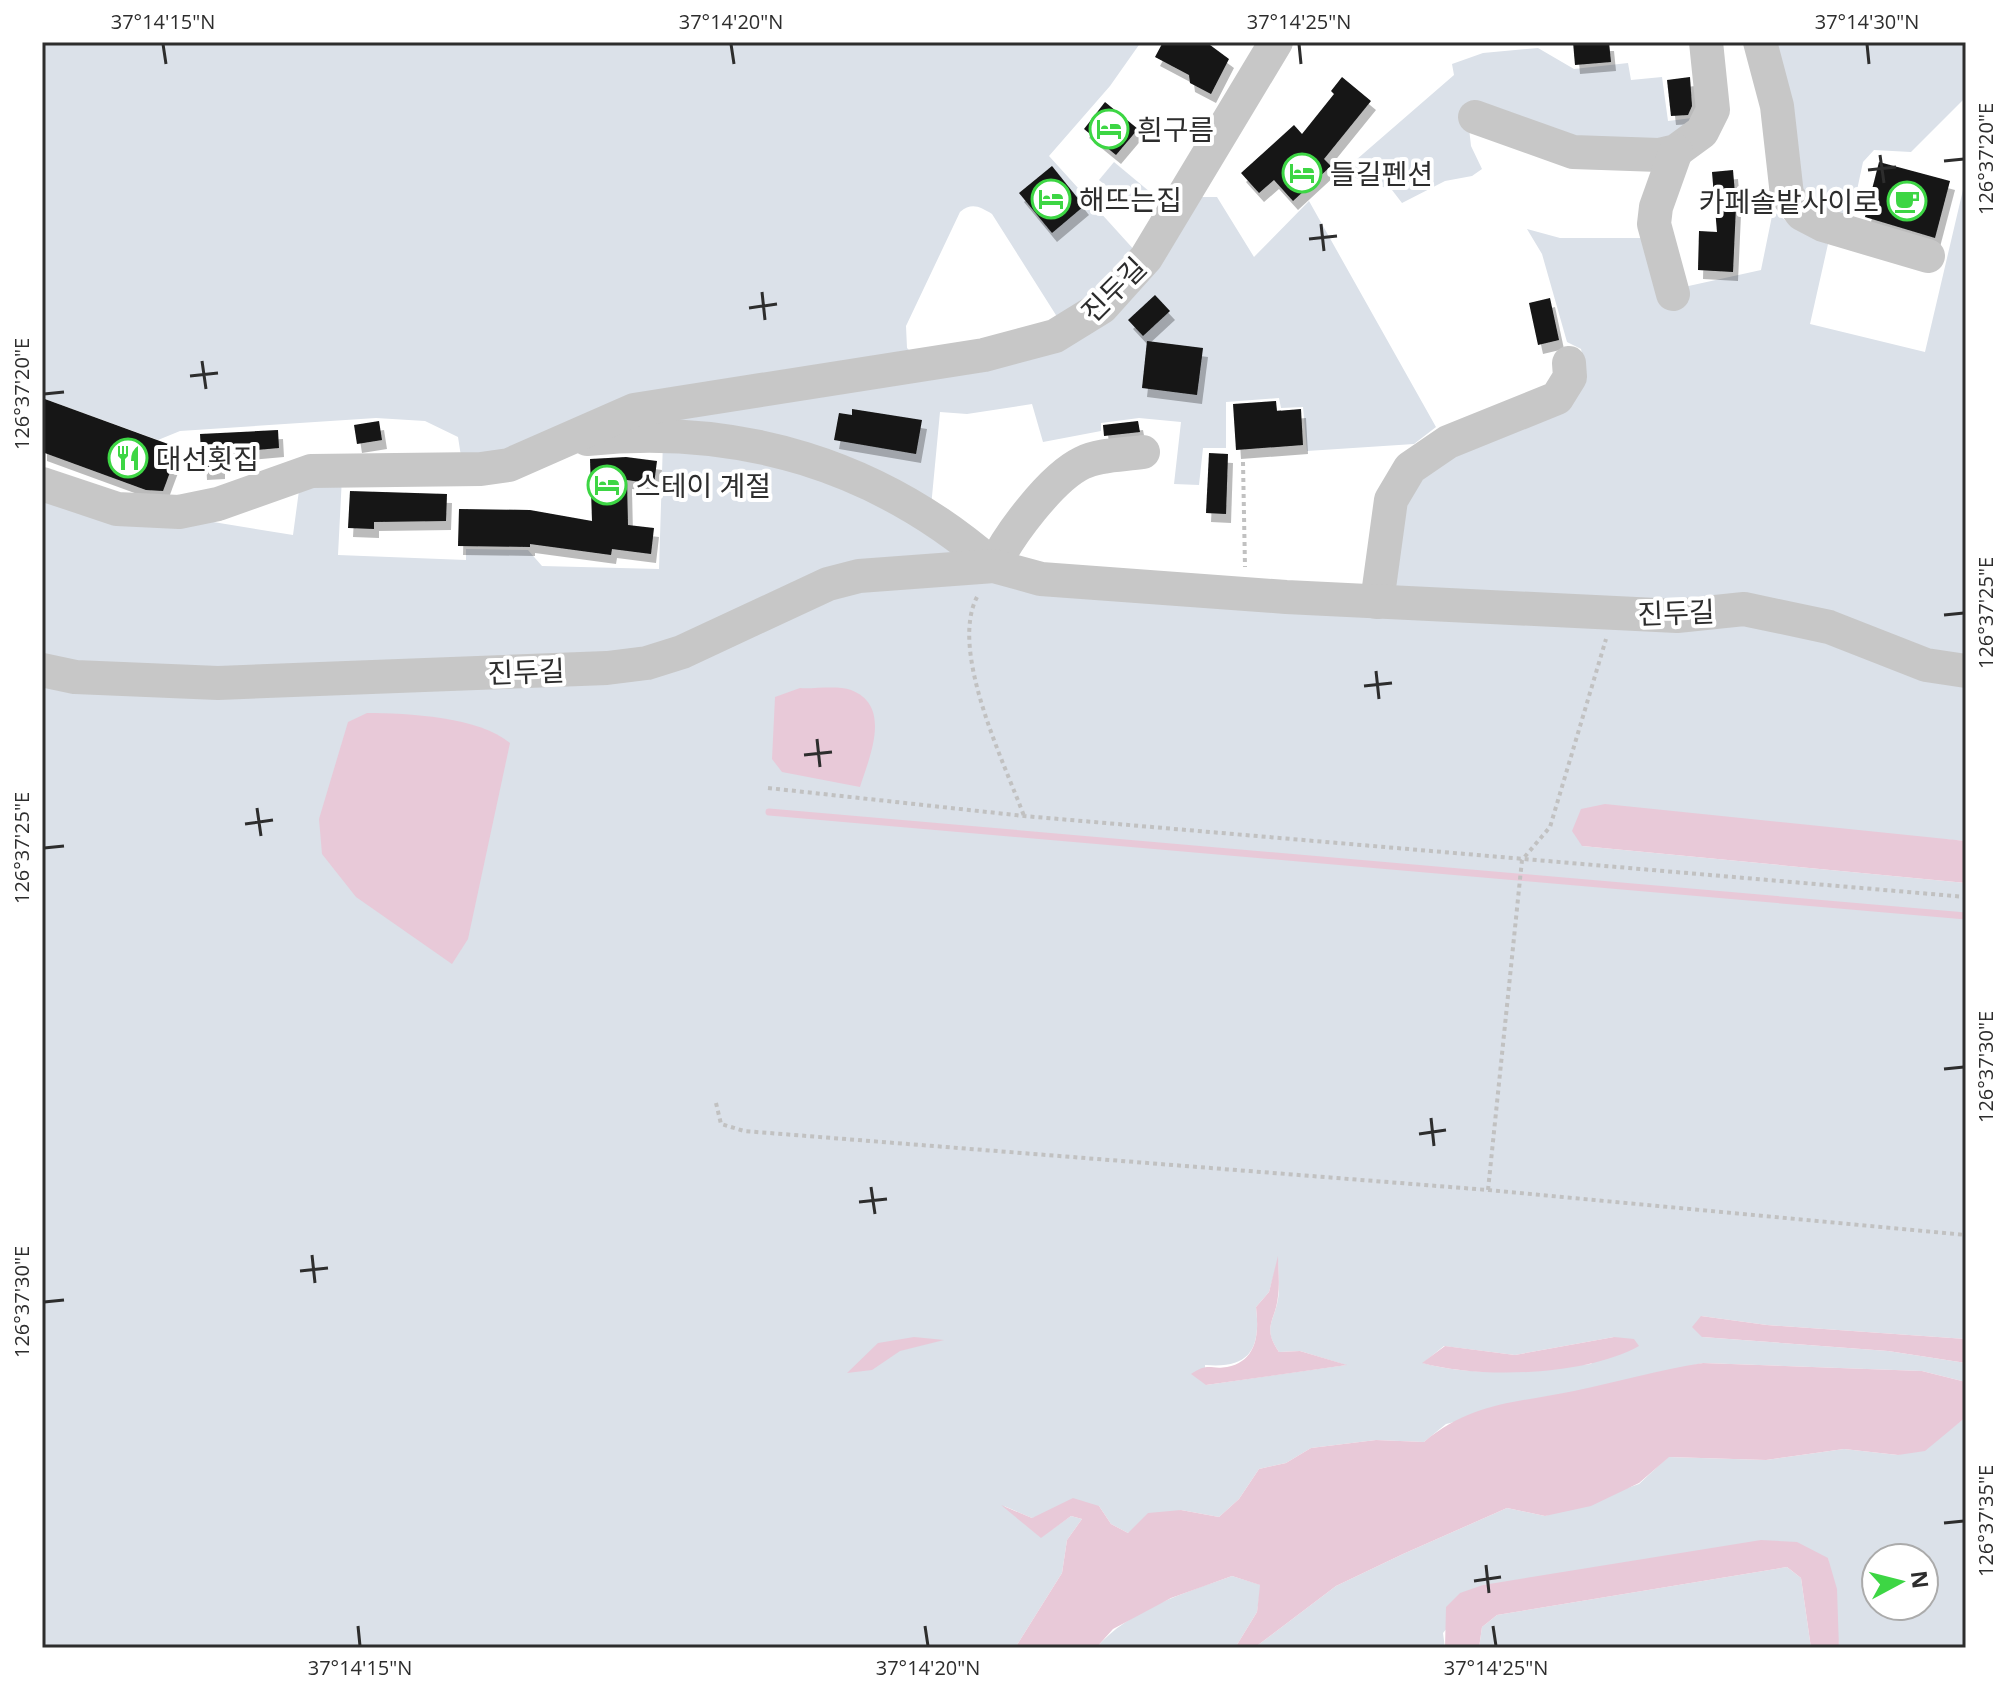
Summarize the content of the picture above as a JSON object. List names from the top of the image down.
{
  "streets": {
    "street": ["진두길"]
  },
  "places": {
    "hotel": [
      "흰구름",
      "들길펜션",
      "해뜨는집",
      "스테이 계절"
    ],
    "cafe": ["카페솔밭사이로"],
    "restaurant": ["대선횟집"]
  },
  "north": "right",
  "coordinates": [
    "37°14'15\"N",
    "37°14'20\"N",
    "37°14'25\"N",
    "37°14'30\"N",
    "126°37'20\"E",
    "126°37'25\"E",
    "126°37'30\"E",
    "126°37'35\"E"
  ]
}
